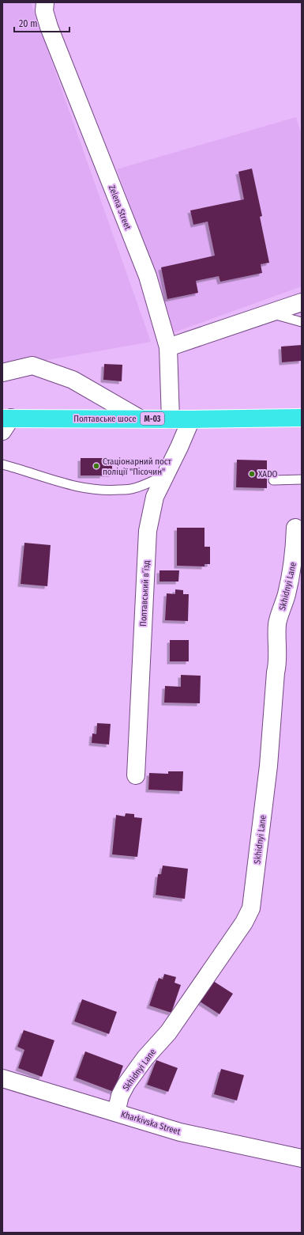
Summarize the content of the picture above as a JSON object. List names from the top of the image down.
{
  "streets": {
    "highway": ["Полтавське шосе", "М-03"],
    "street": [
      "Zelena Street",
      "Skhidnyi Lane",
      "Полтавський в’їзд",
      "Kharkivska Street"
    ]
  },
  "crossings": [
    ["Zelena Street", "Полтавське шосе"],
    ["Полтавське шосе", "Полтавський в’їзд"],
    ["Skhidnyi Lane", "Kharkivska Street"]
  ],
  "places": ["Стаціонарний пост поліції \"Пісочин\"", "XADO"],
  "scale_bar": "20 m"
}
